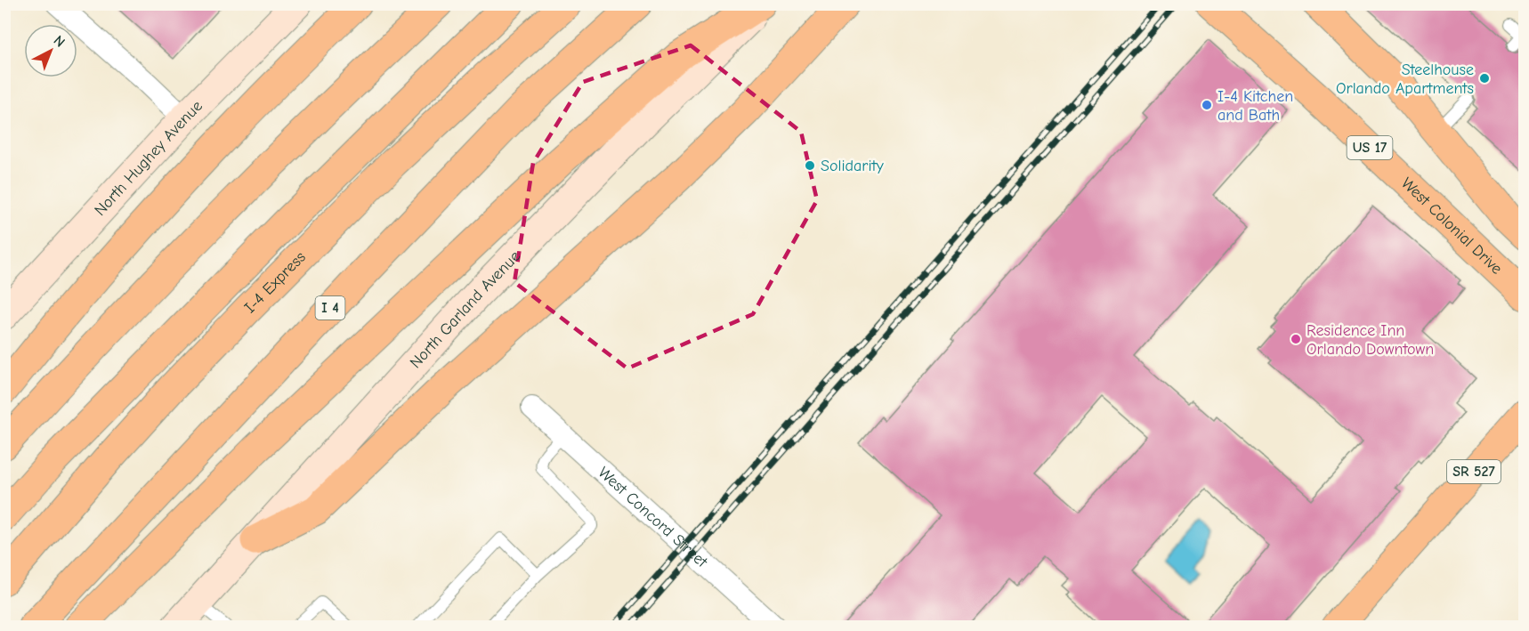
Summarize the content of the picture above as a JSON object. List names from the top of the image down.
{
  "streets": {
    "main road": [
      "US 17",
      "West Colonial Drive",
      "I-4 Express",
      "I 4",
      "SR 527"
    ],
    "street": ["North Hughey Avenue", "North Garland Avenue", "West Concord Street"]
  },
  "places": [
    "Steelhouse Orlando Apartments",
    "I-4 Kitchen and Bath",
    "Solidarity",
    "Residence Inn Orlando Downtown"
  ],
  "north": "top right"
}
